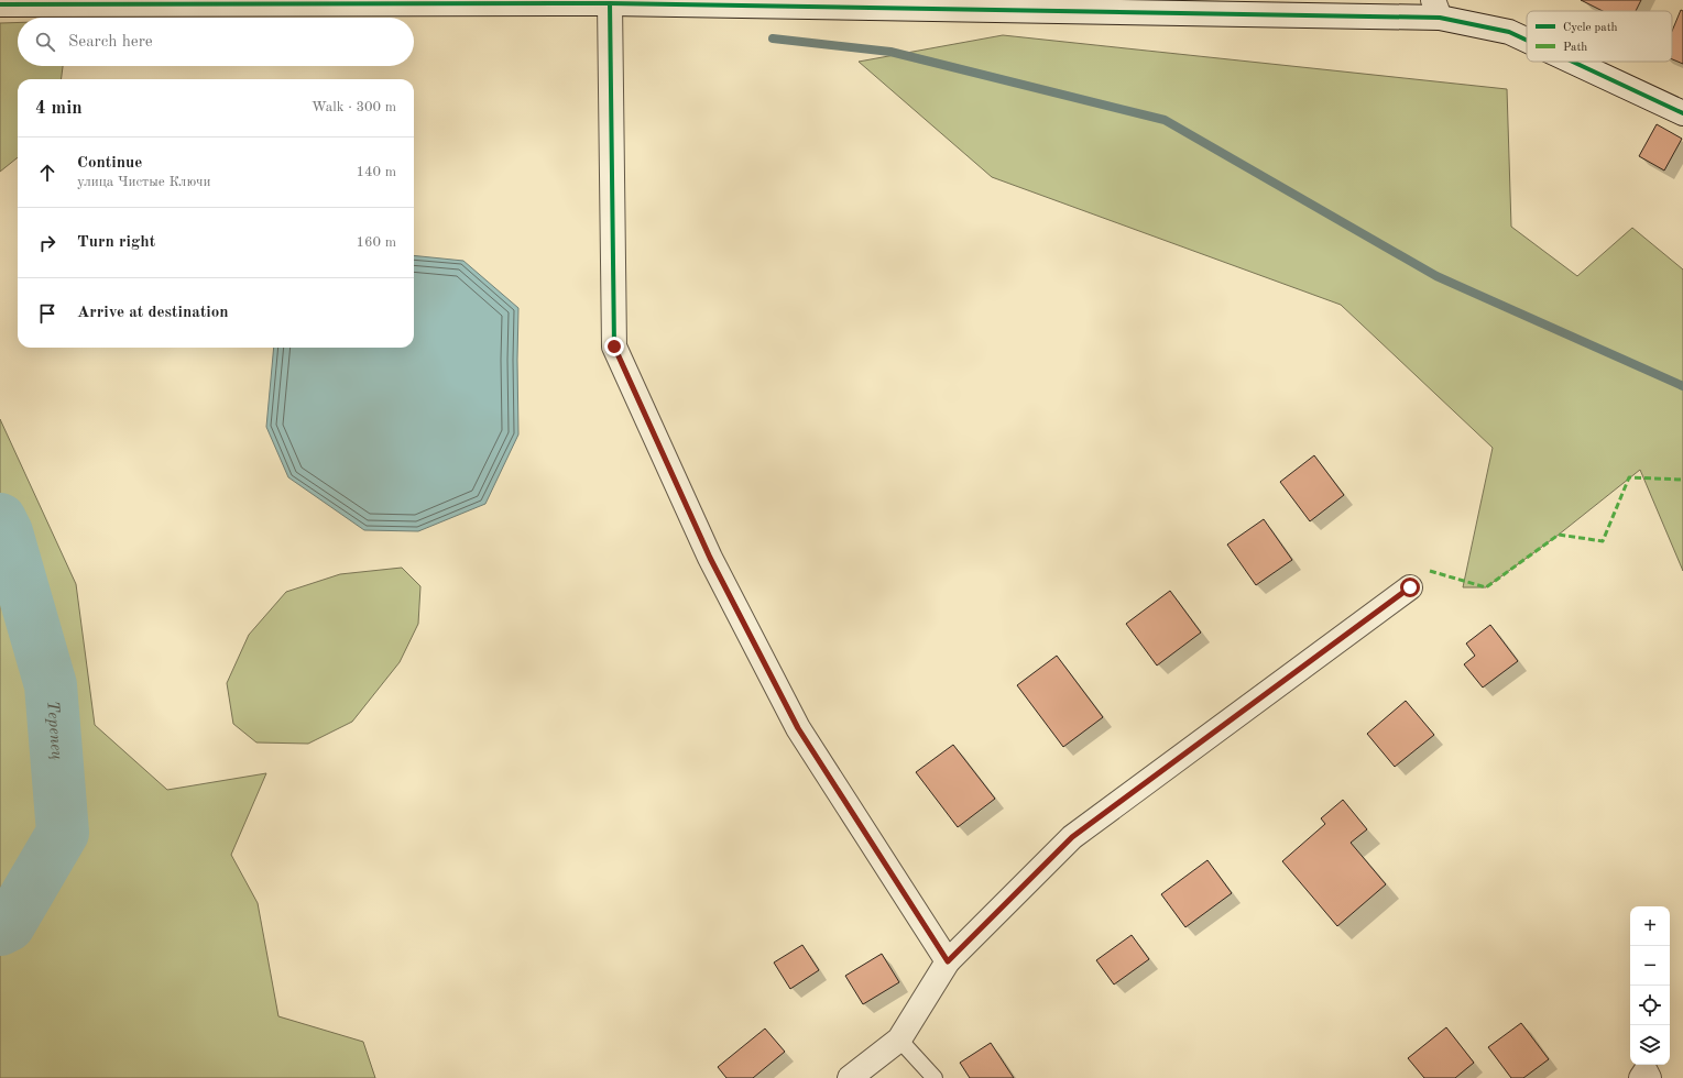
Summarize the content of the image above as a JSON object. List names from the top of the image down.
{
  "water": ["Терепец"],
  "legend": ["Cycle path", "Path"],
  "page": {
    "search": "Search here",
    "heading": ["4 min", "Walk · 300 m"],
    "list": [
      ["Continue", "улица Чистые Ключи", "140 m"],
      ["Turn right", "160 m"],
      "Arrive at destination"
    ],
    "map_buttons": ["+", "−"]
  }
}
